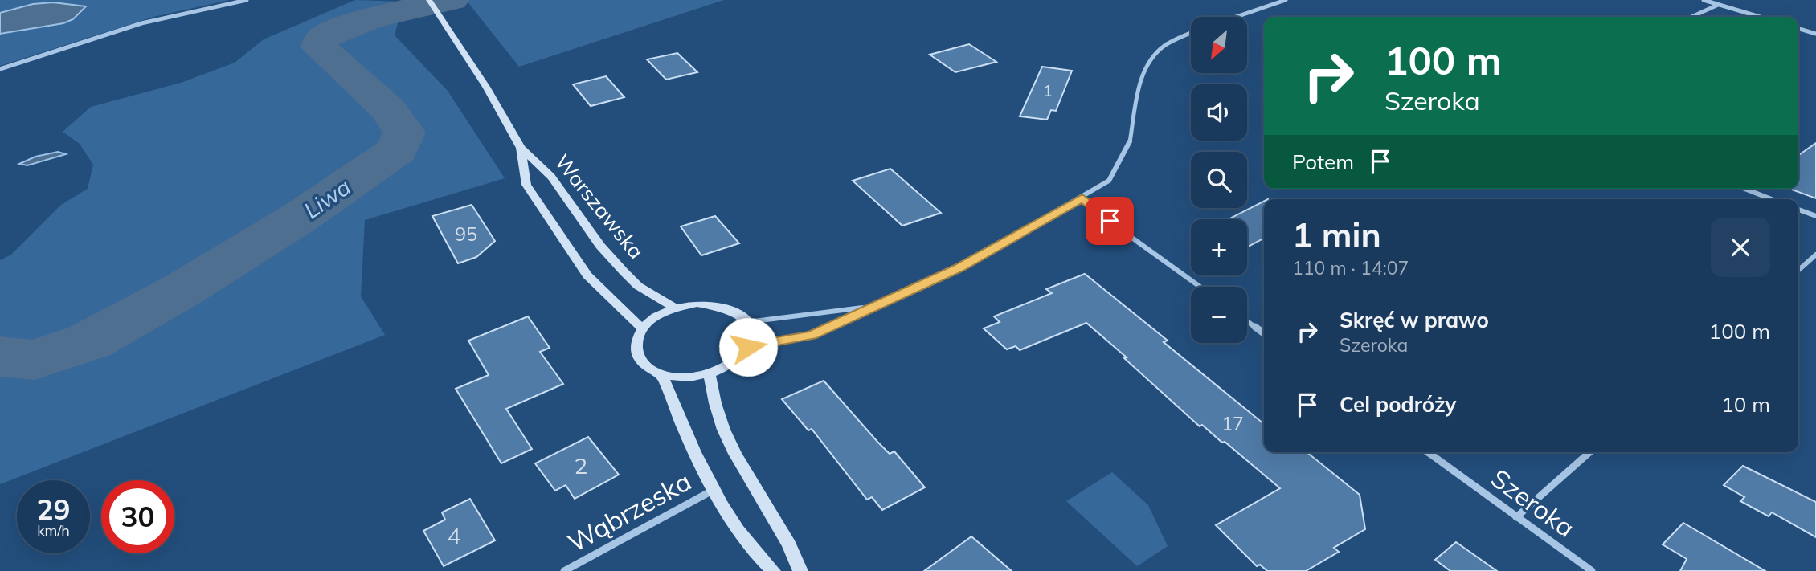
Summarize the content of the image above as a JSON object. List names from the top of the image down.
{
  "streets": {
    "main road": ["Warszawska"],
    "street": ["Szeroka", "Wąbrzeska"]
  },
  "water": ["Liwa"],
  "house_numbers": [
    "1",
    "95",
    "17",
    "2",
    "4"
  ],
  "north": "bottom left",
  "page": {
    "map_buttons": ["+", "−"],
    "turn": ["100 m", "Szeroka"],
    "then": "Potem",
    "heading": ["1 min", "110 m · 14:07"],
    "list": [
      {
        "name": "Skręć w prawo",
        "note": "Szeroka",
        "value": "100 m"
      },
      {
        "name": "Cel podróży",
        "value": "10 m"
      }
    ],
    "speed": "29 km/h",
    "limit": "30"
  }
}
